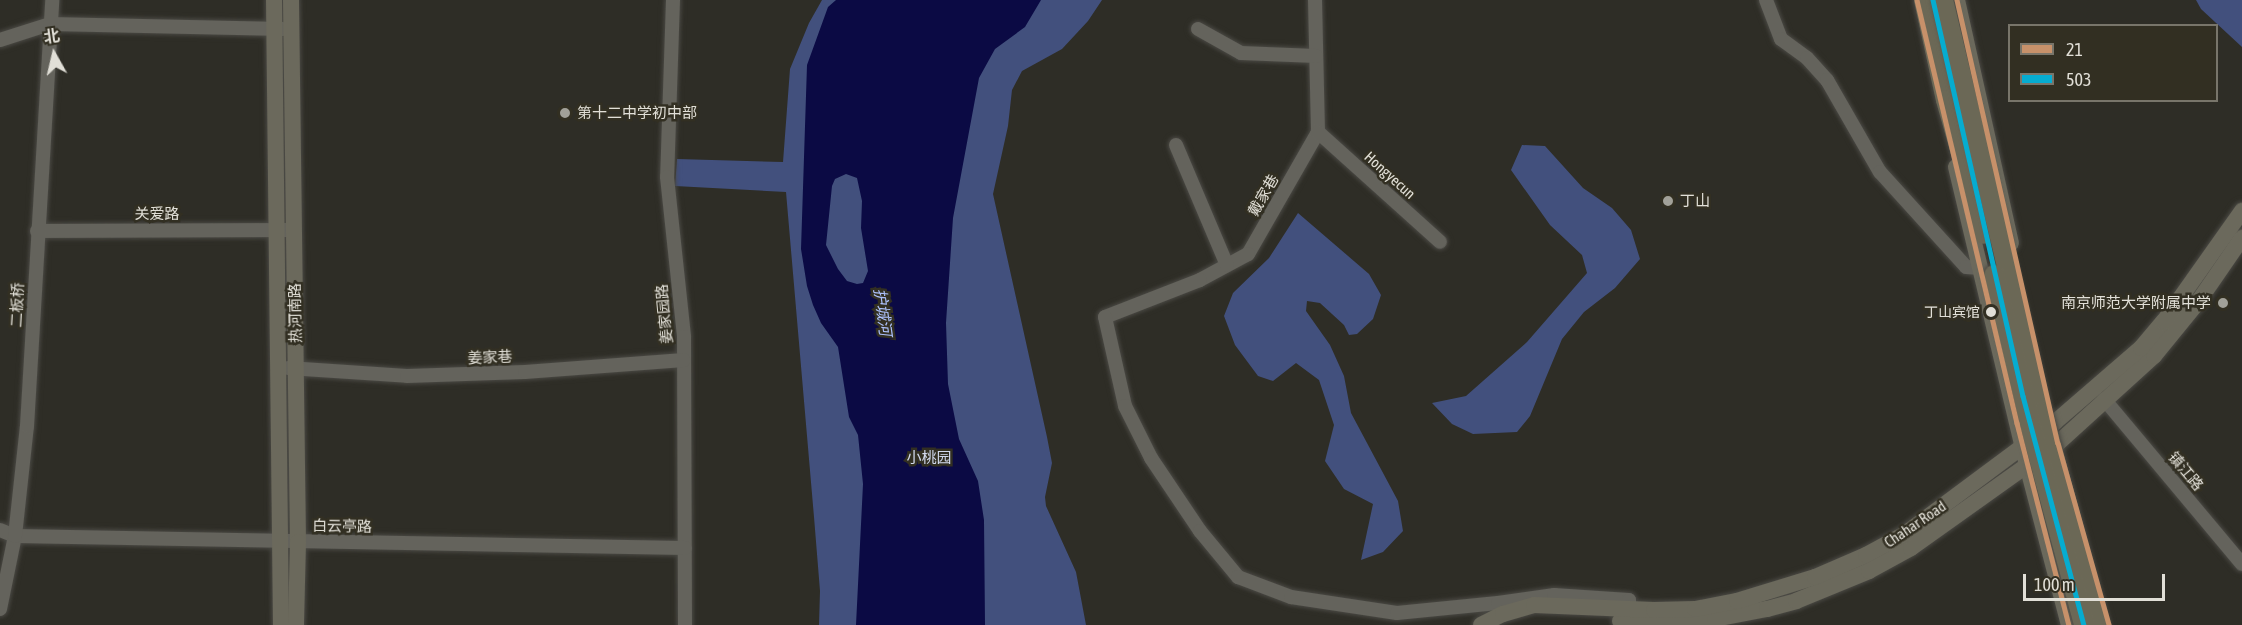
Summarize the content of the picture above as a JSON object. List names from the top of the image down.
{
  "streets": {
    "main road": ["热河南路", "Chahar Road"],
    "street": [
      "Hongyecun",
      "戴家巷",
      "关爱路",
      "二板桥",
      "姜家园路",
      "姜家巷",
      "镇江路",
      "白云亭路"
    ]
  },
  "crossings": [
    ["Hongyecun", "戴家巷"],
    ["戴家巷", "Chahar Road"],
    ["关爱路", "二板桥"],
    ["关爱路", "热河南路"],
    ["二板桥", "白云亭路"],
    ["热河南路", "姜家巷"],
    ["热河南路", "白云亭路"],
    ["姜家园路", "姜家巷"],
    ["姜家园路", "白云亭路"],
    ["镇江路", "Chahar Road"]
  ],
  "water": ["护城河"],
  "parks": ["小桃园"],
  "places": [
    "第十二中学初中部",
    "丁山",
    "南京师范大学附属中学",
    "丁山宾馆"
  ],
  "lines": ["transit line 21", "transit line 503"],
  "legend": ["21", "503"],
  "scale_bar": "100 m",
  "north": "top"
}
